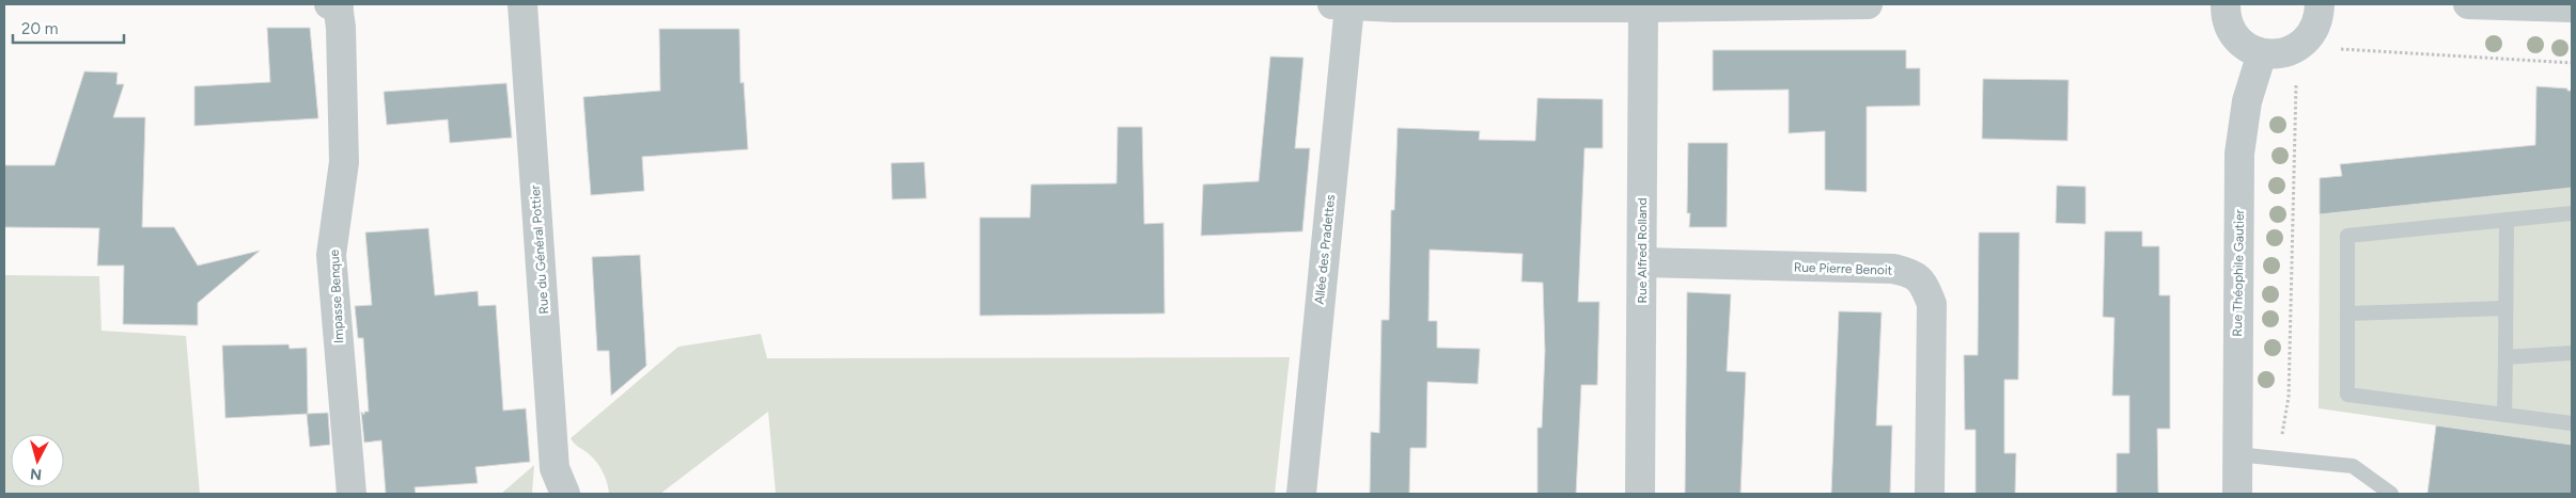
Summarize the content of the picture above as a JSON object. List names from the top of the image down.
{
  "streets": {
    "street": [
      "Rue du Général Pottier",
      "Allée des Pradettes",
      "Rue Alfred Rolland",
      "Rue Pierre Benoit",
      "Rue Théophile Gautier",
      "Impasse Benque"
    ]
  },
  "crossings": [
    ["Rue Alfred Rolland", "Rue Pierre Benoit"]
  ],
  "scale_bar": "20 m",
  "north": "bottom"
}
